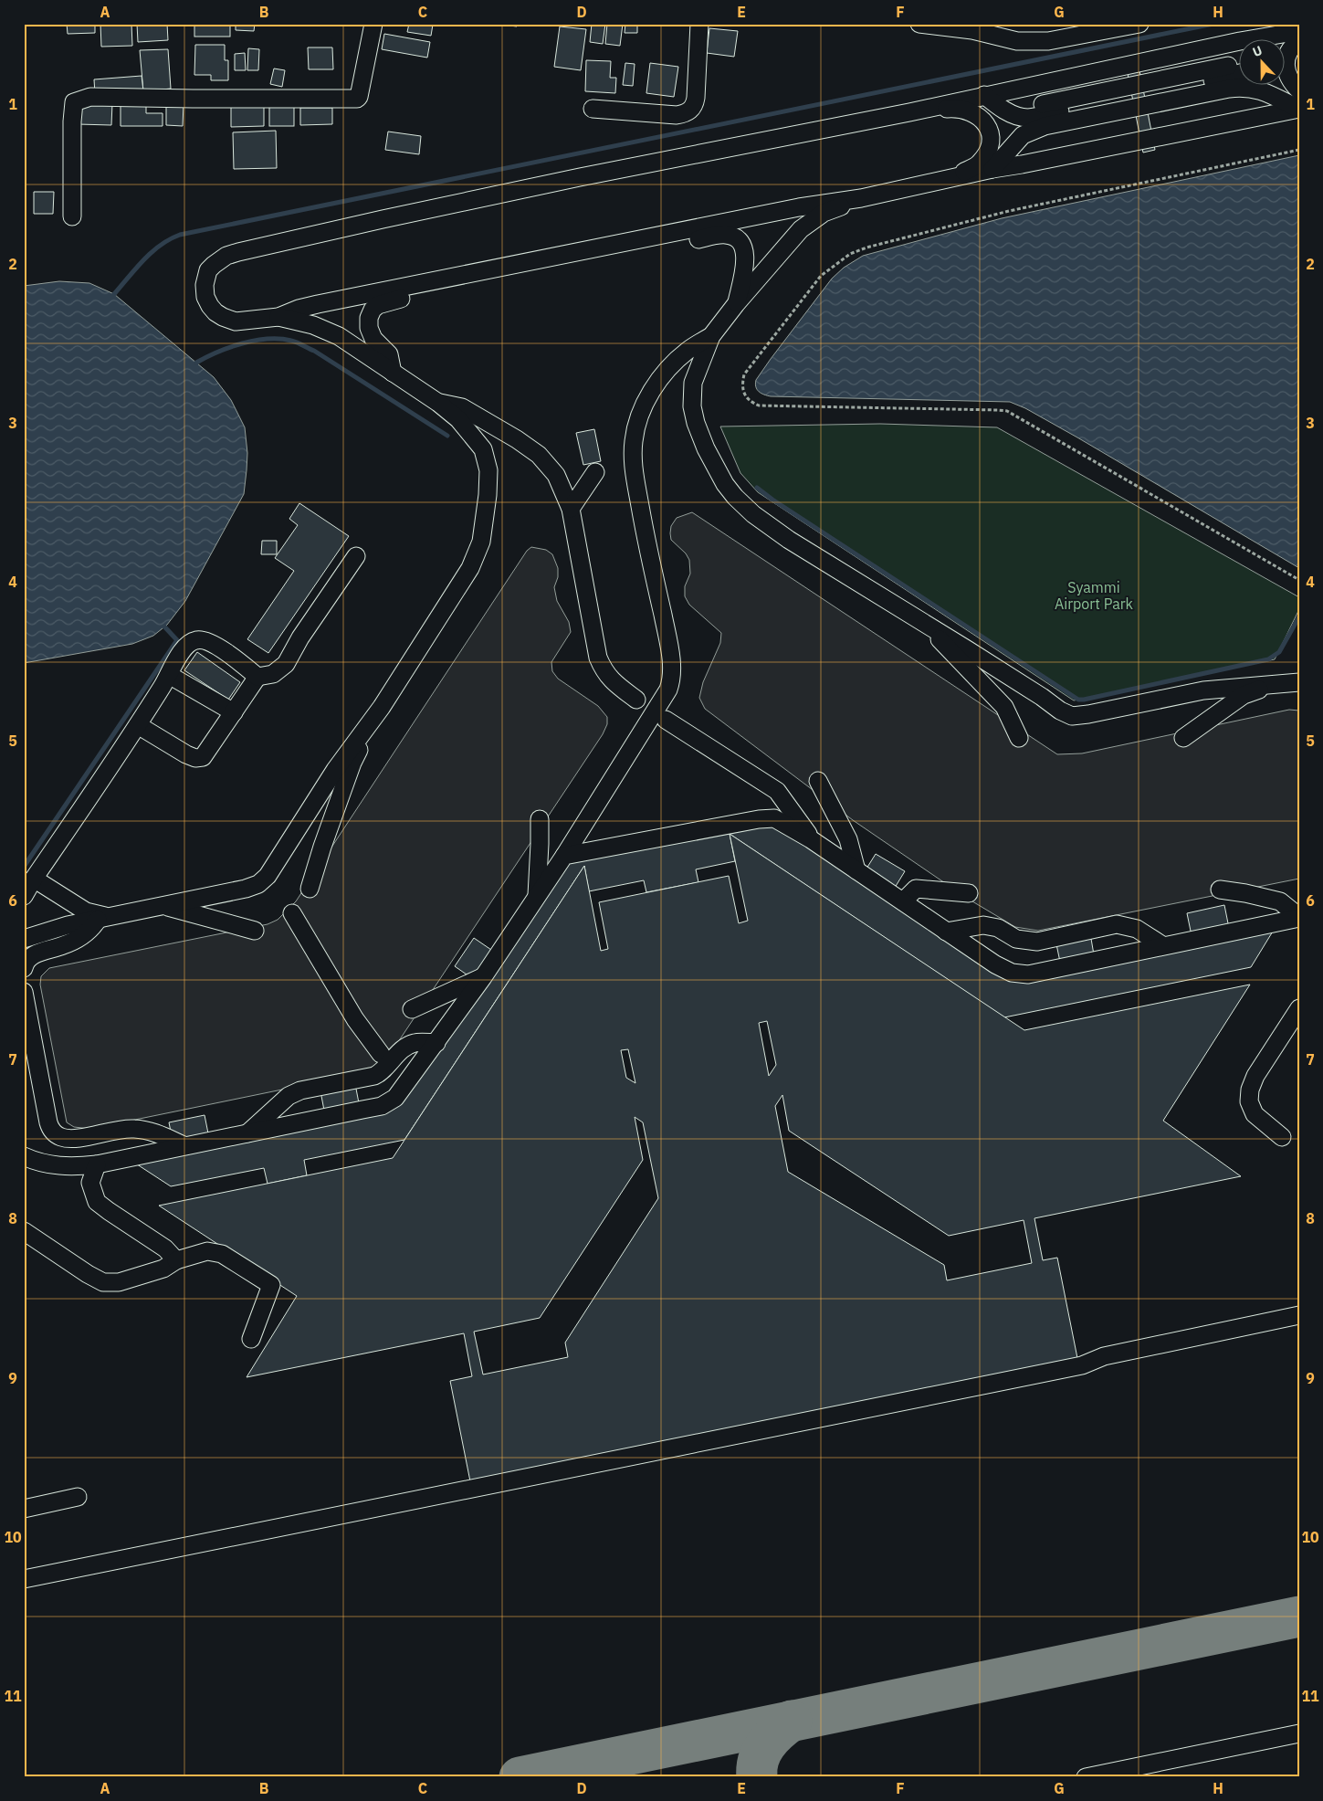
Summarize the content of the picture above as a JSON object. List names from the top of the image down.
{
  "parks": ["Syammi Airport Park"],
  "north": "top",
  "grid": {
    "columns": [
      "A",
      "B",
      "C",
      "D",
      "E",
      "F",
      "G",
      "H"
    ],
    "rows": [
      "1",
      "2",
      "3",
      "4",
      "5",
      "6",
      "7",
      "8",
      "9",
      "10",
      "11"
    ]
  }
}
